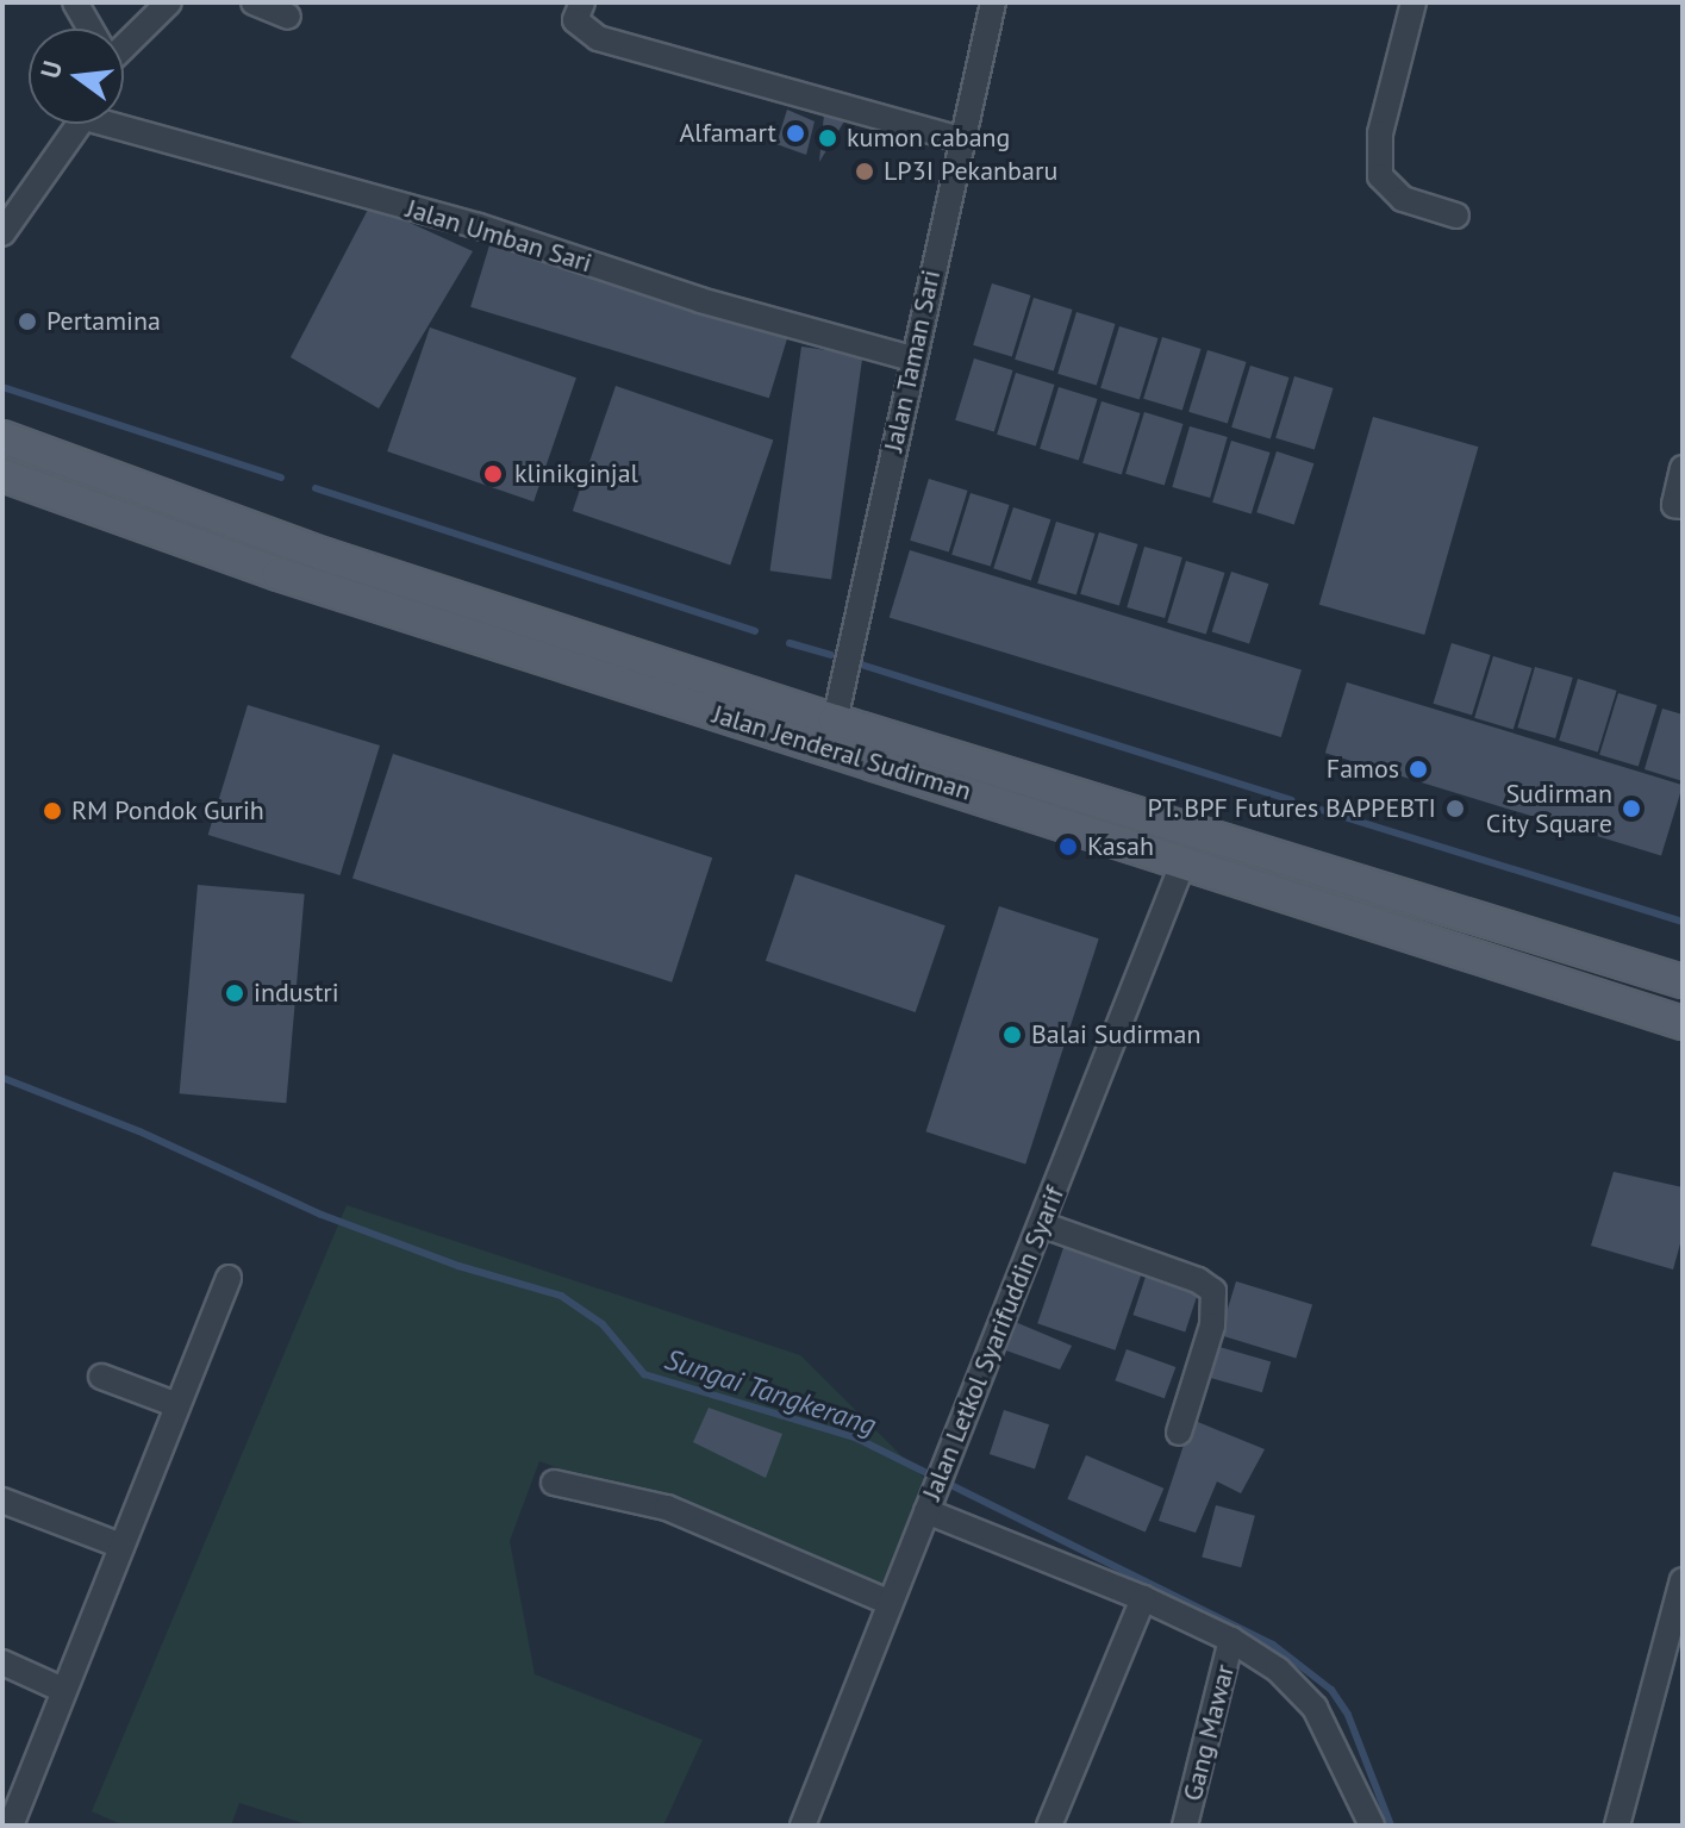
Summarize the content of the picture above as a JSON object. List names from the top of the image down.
{
  "streets": {
    "main road": ["Jalan Jenderal Sudirman"],
    "street": [
      "Jalan Umban Sari",
      "Jalan Taman Sari",
      "Jalan Letkol Syarifuddin Syarif",
      "Gang Mawar"
    ]
  },
  "crossings": [
    ["Jalan Umban Sari", "Jalan Taman Sari"],
    ["Jalan Taman Sari", "Jalan Jenderal Sudirman"],
    ["Jalan Jenderal Sudirman", "Jalan Letkol Syarifuddin Syarif"]
  ],
  "water": ["Sungai Tangkerang"],
  "places": [
    "Alfamart",
    "kumon cabang",
    "LP3I Pekanbaru",
    "Pertamina",
    "klinikginjal",
    "Famos",
    "PT. BPF Futures BAPPEBTI",
    "Sudirman City Square",
    "RM Pondok Gurih",
    "Kasah",
    "industri",
    "Balai Sudirman"
  ],
  "north": "left"
}
